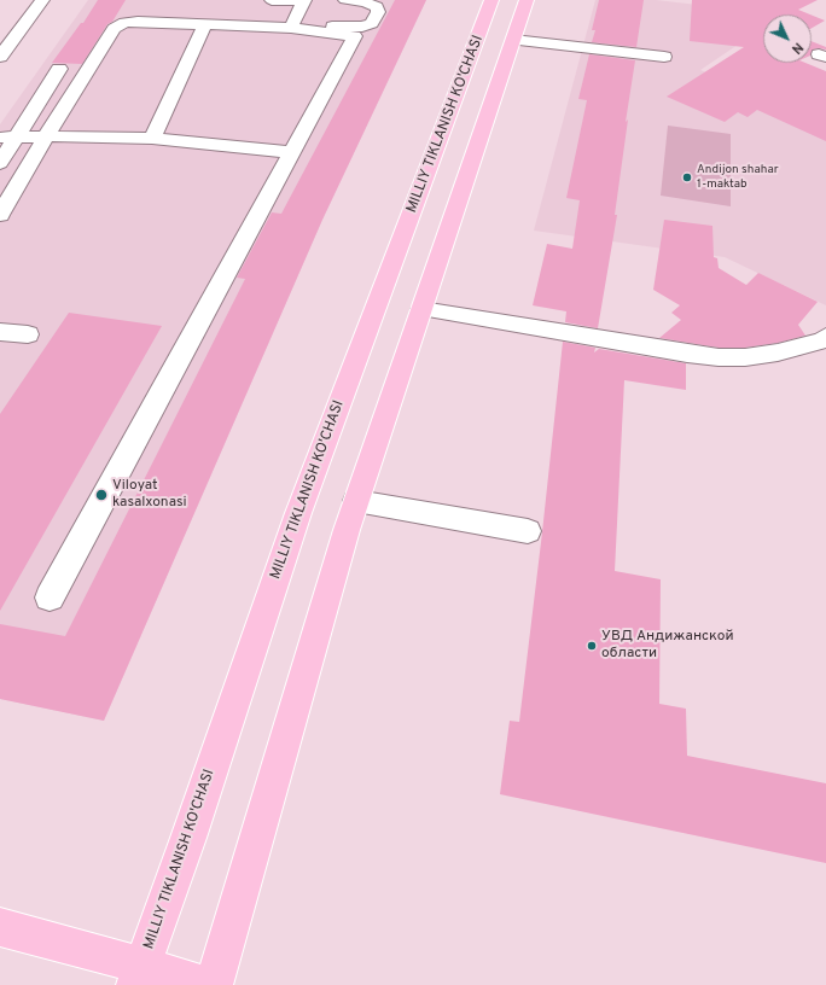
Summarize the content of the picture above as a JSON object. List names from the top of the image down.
{
  "streets": {
    "main road": ["MILLIY TIKLANISH KO'CHASI"]
  },
  "places": ["Andijon shahar 1-maktab", "Viloyat kasalxonasi", "УВД Андижанской области"],
  "north": "bottom right"
}
